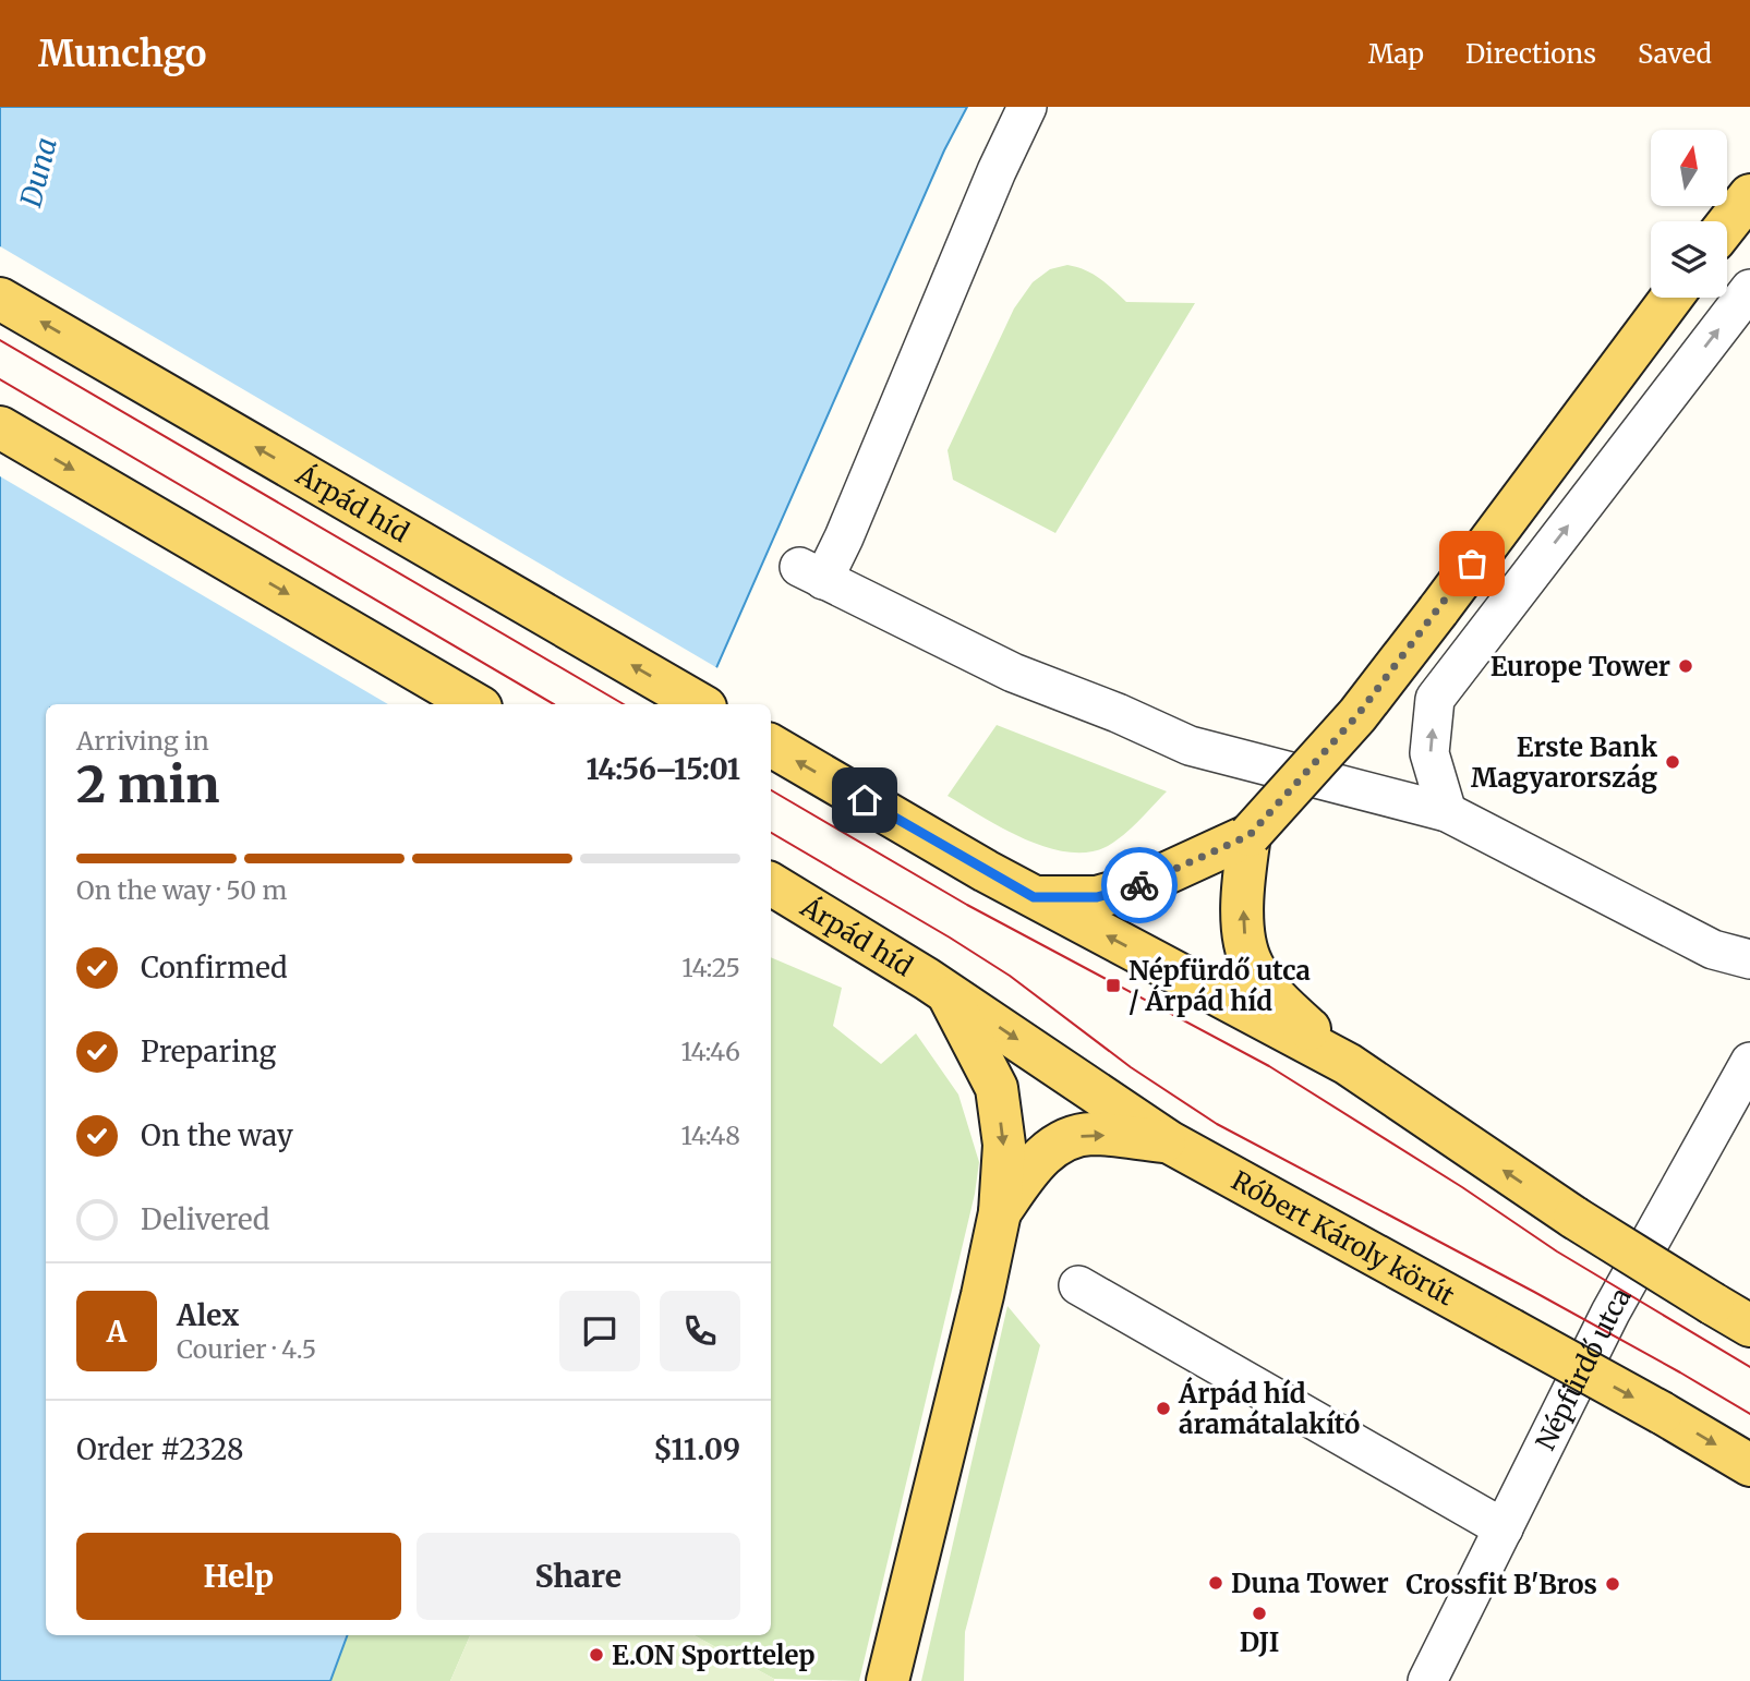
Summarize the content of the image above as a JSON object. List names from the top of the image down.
{
  "streets": {
    "main road": ["Árpád híd", "Róbert Károly körút"],
    "street": ["Népfürdő utca"]
  },
  "crossings": [
    ["Árpád híd", "Róbert Károly körút"]
  ],
  "water": ["Duna"],
  "places": {
    "other": [
      "Europe Tower",
      "Erste Bank Magyarország",
      "Árpád híd áramátalakító",
      "Duna Tower",
      "Crossfit B'Bros",
      "DJI",
      "E.ON Sporttelep"
    ],
    "transit": ["Népfürdő utca / Árpád híd"]
  },
  "north": "top",
  "page": {
    "header": "Munchgo",
    "nav": ["Map", "Directions", "Saved"],
    "heading": ["2 min", "Arriving in", "14:56–15:01"],
    "panel": [
      "Alex",
      "Courier · 4.5",
      "Order #2328",
      "$11.09"
    ],
    "bar": "On the way · 50 m",
    "list": [
      ["Confirmed", "14:25"],
      ["Preparing", "14:46"],
      ["On the way", "14:48"],
      "Delivered"
    ],
    "round": "A",
    "buttons": ["Help", "Share"]
  }
}
